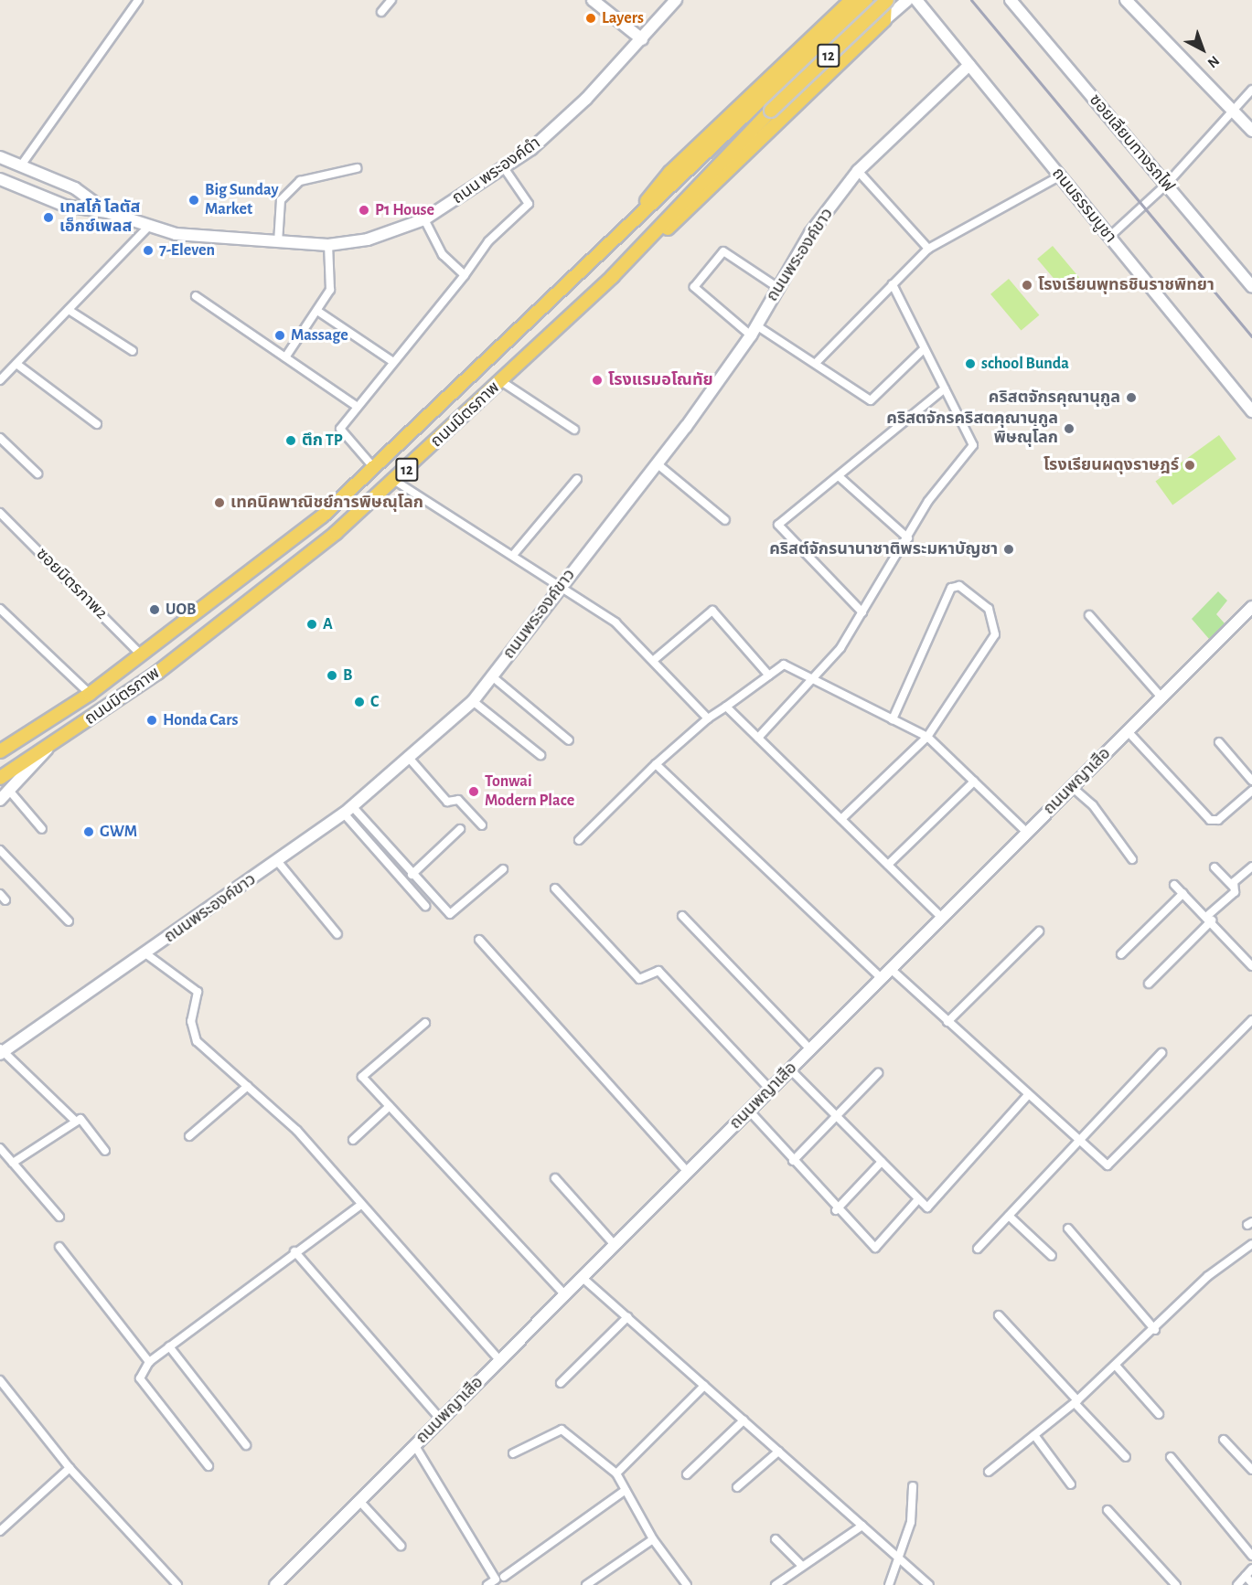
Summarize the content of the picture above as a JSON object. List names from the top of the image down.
{
  "streets": {
    "main road": ["12", "ถนนมิตรภาพ"],
    "street": [
      "ซอยเลียบทางรถไฟ",
      "ถนน พระองค์ดำ",
      "ถนนธรรมบูชา",
      "ถนนพระองค์ขาว",
      "ซอยมิตรภาพ2",
      "ถนนพญาเสือ"
    ]
  },
  "crossings": [
    ["ถนนธรรมบูชา", "ถนนพระองค์ขาว"],
    ["ถนนมิตรภาพ", "ซอยมิตรภาพ2"]
  ],
  "places": [
    "Layers",
    "Big Sunday Market",
    "P1 House",
    "เทสโก้ โลตัส เอ็กซ์เพลส",
    "7-Eleven",
    "โรงเรียนพุทธชินราชพิทยา",
    "Massage",
    "school Bunda",
    "โรงแรมอโณทัย",
    "คริสตจักรคุณานุกูล",
    "คริสตจักรคริสตคุณานุกูล พิษณุโลก",
    "ตึก TP",
    "โรงเรียนผดุงราษฎร์",
    "เทคนิคพาณิชย์การพิษณุโลก",
    "คริสต์จักรนานาชาติพระมหาบัญชา",
    "UOB",
    "A",
    "B",
    "C",
    "Honda Cars",
    "Tonwai Modern Place",
    "GWM"
  ],
  "north": "bottom right"
}
